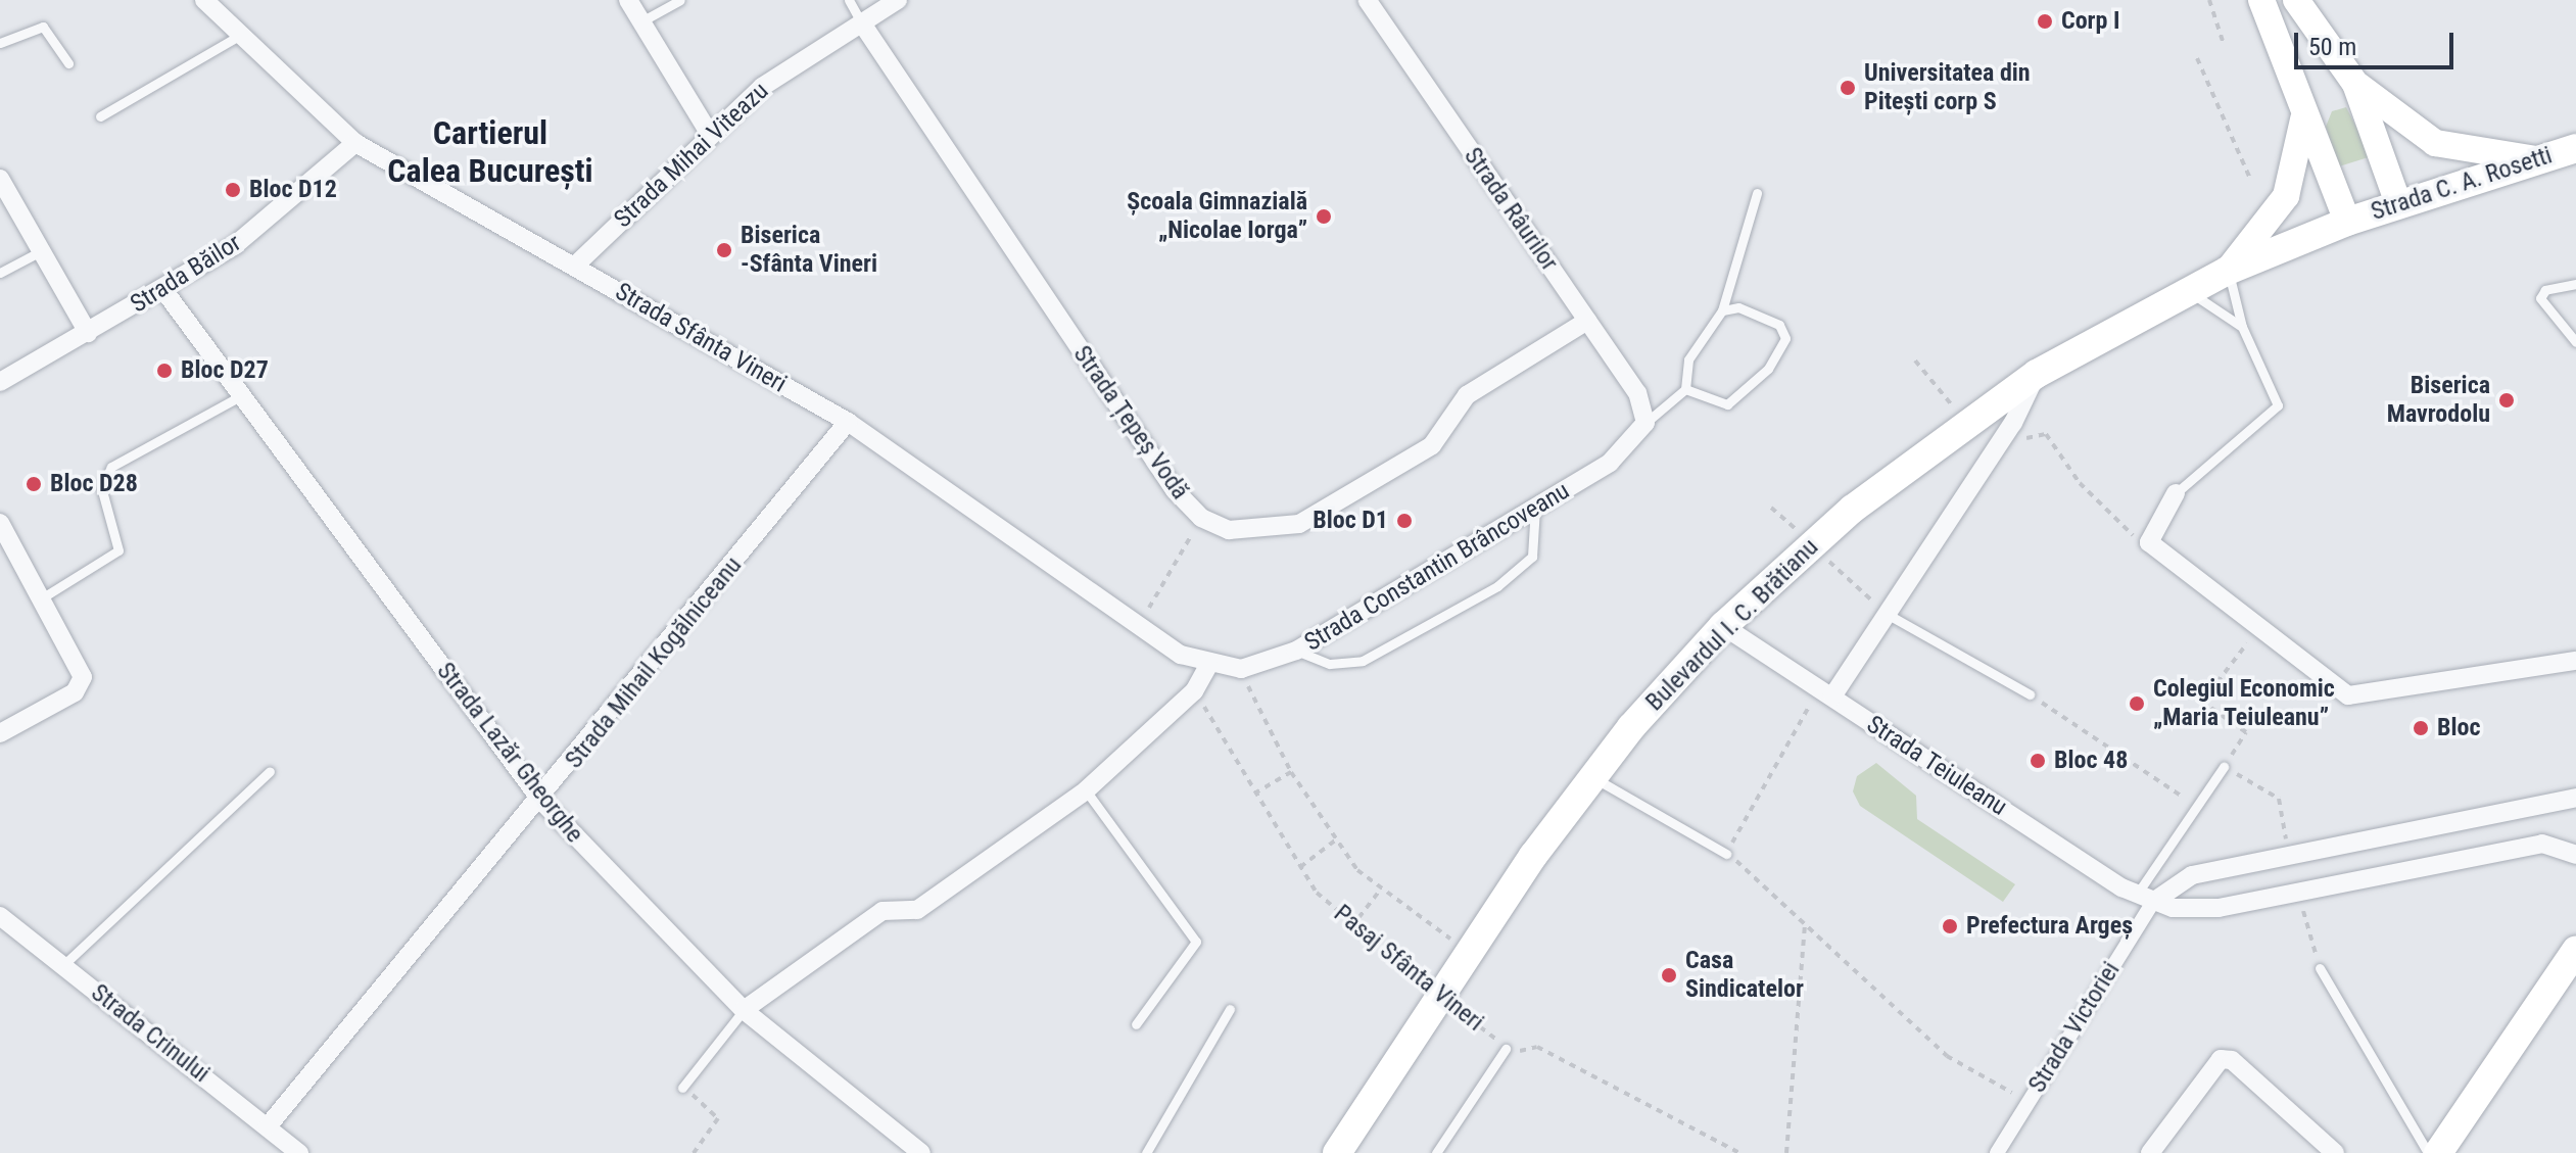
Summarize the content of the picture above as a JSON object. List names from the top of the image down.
{
  "streets": {
    "main road": ["Strada C. A. Rosetti", "Bulevardul I. C. Brătianu"],
    "street": [
      "Strada Mihai Viteazu",
      "Strada Râurilor",
      "Strada Băilor",
      "Strada Sfânta Vineri",
      "Strada Țepeș Vodă",
      "Strada Constantin Brâncoveanu",
      "Strada Mihail Kogălniceanu",
      "Strada Lazăr Gheorghe",
      "Strada Teiuleanu",
      "Strada Victoriei",
      "Strada Crinului"
    ],
    "path": ["Pasaj Sfânta Vineri"]
  },
  "crossings": [
    ["Strada Mihai Viteazu", "Strada Sfânta Vineri"],
    ["Strada Mihai Viteazu", "Strada Țepeș Vodă"],
    ["Strada C. A. Rosetti", "Bulevardul I. C. Brătianu"],
    ["Strada Râurilor", "Strada Țepeș Vodă"],
    ["Strada Râurilor", "Strada Constantin Brâncoveanu"],
    ["Strada Băilor", "Strada Sfânta Vineri"],
    ["Strada Băilor", "Strada Lazăr Gheorghe"],
    ["Strada Sfânta Vineri", "Strada Constantin Brâncoveanu"],
    ["Strada Sfânta Vineri", "Strada Mihail Kogălniceanu"],
    ["Strada Constantin Brâncoveanu", "Pasaj Sfânta Vineri"],
    ["Bulevardul I. C. Brătianu", "Strada Teiuleanu"],
    ["Bulevardul I. C. Brătianu", "Pasaj Sfânta Vineri"],
    ["Strada Mihail Kogălniceanu", "Strada Lazăr Gheorghe"],
    ["Strada Mihail Kogălniceanu", "Strada Crinului"],
    ["Strada Teiuleanu", "Strada Victoriei"]
  ],
  "districts": ["Cartierul Calea București"],
  "places": [
    "Corp I",
    "Universitatea din Pitești corp S",
    "Bloc D12",
    "Școala Gimnazială „Nicolae Iorga”",
    "Biserica -Sfânta Vineri",
    "Bloc D27",
    "Biserica Mavrodolu",
    "Bloc D28",
    "Bloc D1",
    "Colegiul Economic „Maria Teiuleanu”",
    "Bloc",
    "Bloc 48",
    "Prefectura Argeș",
    "Casa Sindicatelor"
  ],
  "scale_bar": "50 m"
}
